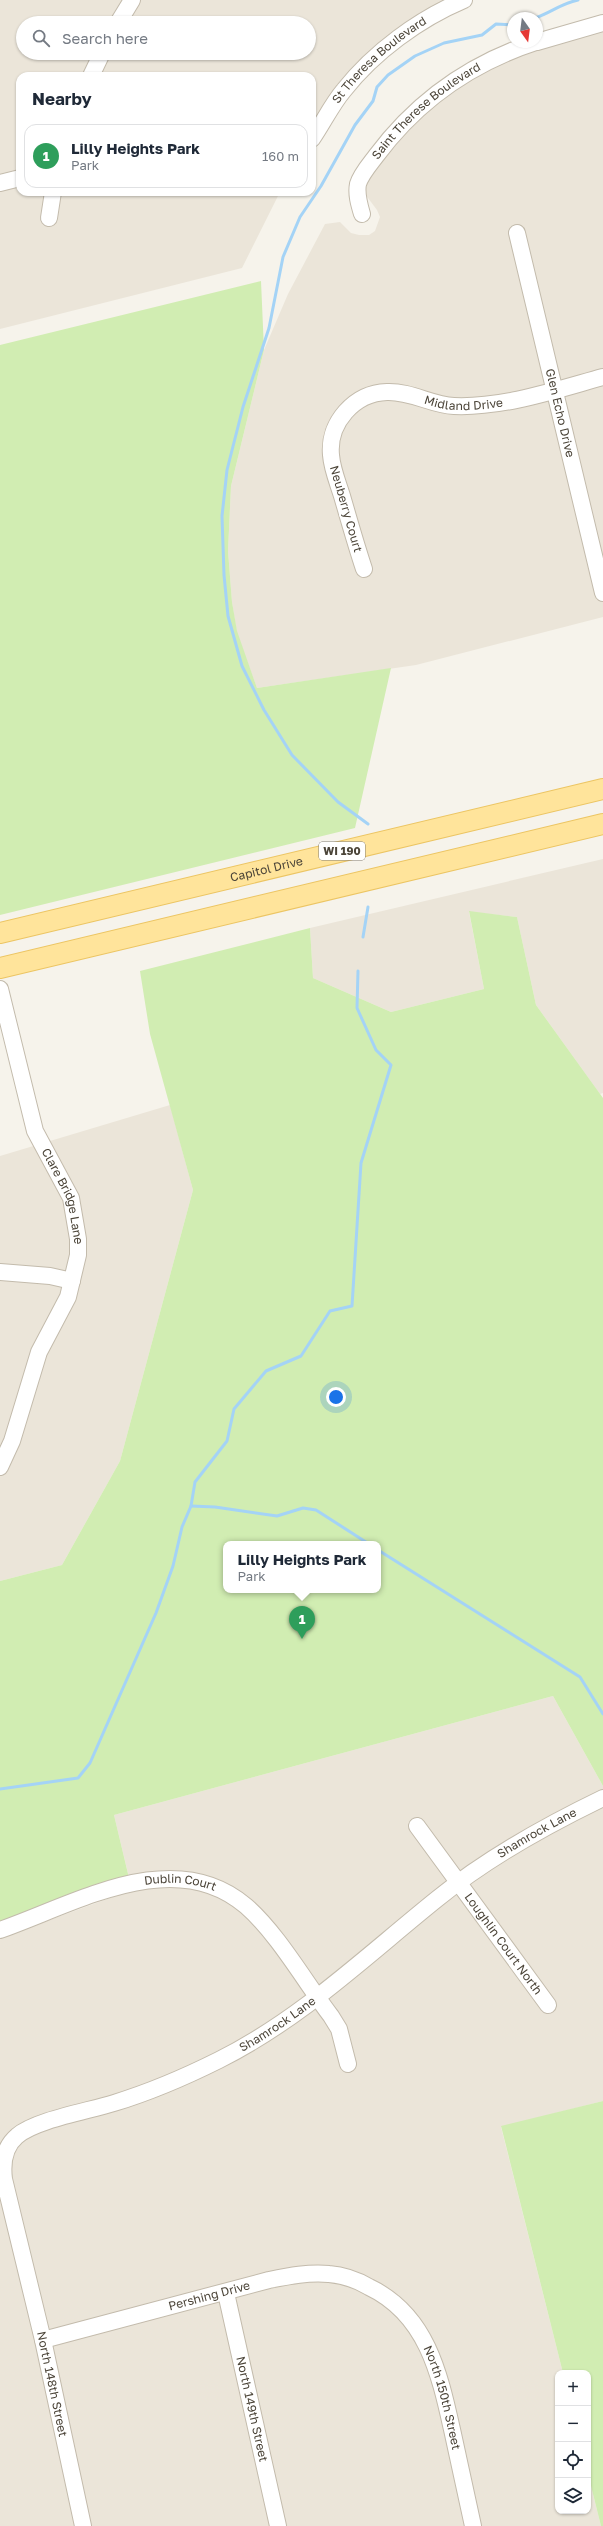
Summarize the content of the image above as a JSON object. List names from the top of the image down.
{
  "streets": {
    "main road": ["WI 190", "Capitol Drive"],
    "street": [
      "St Theresa Boulevard",
      "Saint Therese Boulevard",
      "Midland Drive",
      "Glen Echo Drive",
      "Neuberry Court",
      "Clare Bridge Lane",
      "Shamrock Lane",
      "Dublin Court",
      "Loughlin Court North",
      "Pershing Drive",
      "North 148th Street",
      "North 150th Street",
      "North 149th Street"
    ]
  },
  "crossings": [
    ["Midland Drive", "Glen Echo Drive"],
    ["Midland Drive", "Neuberry Court"],
    ["Shamrock Lane", "Dublin Court"],
    ["Shamrock Lane", "Loughlin Court North"],
    ["Shamrock Lane", "North 148th Street"],
    ["Pershing Drive", "North 148th Street"],
    ["Pershing Drive", "North 150th Street"],
    ["Pershing Drive", "North 149th Street"]
  ],
  "north": "bottom",
  "page": {
    "search": "Search here",
    "heading": "Nearby",
    "list": [
      {
        "mark": "1",
        "name": "Lilly Heights Park",
        "note": "Park",
        "value": "160 m"
      }
    ],
    "popup": ["Lilly Heights Park", "Park"],
    "pins": "1",
    "map_buttons": ["+", "−"]
  }
}
